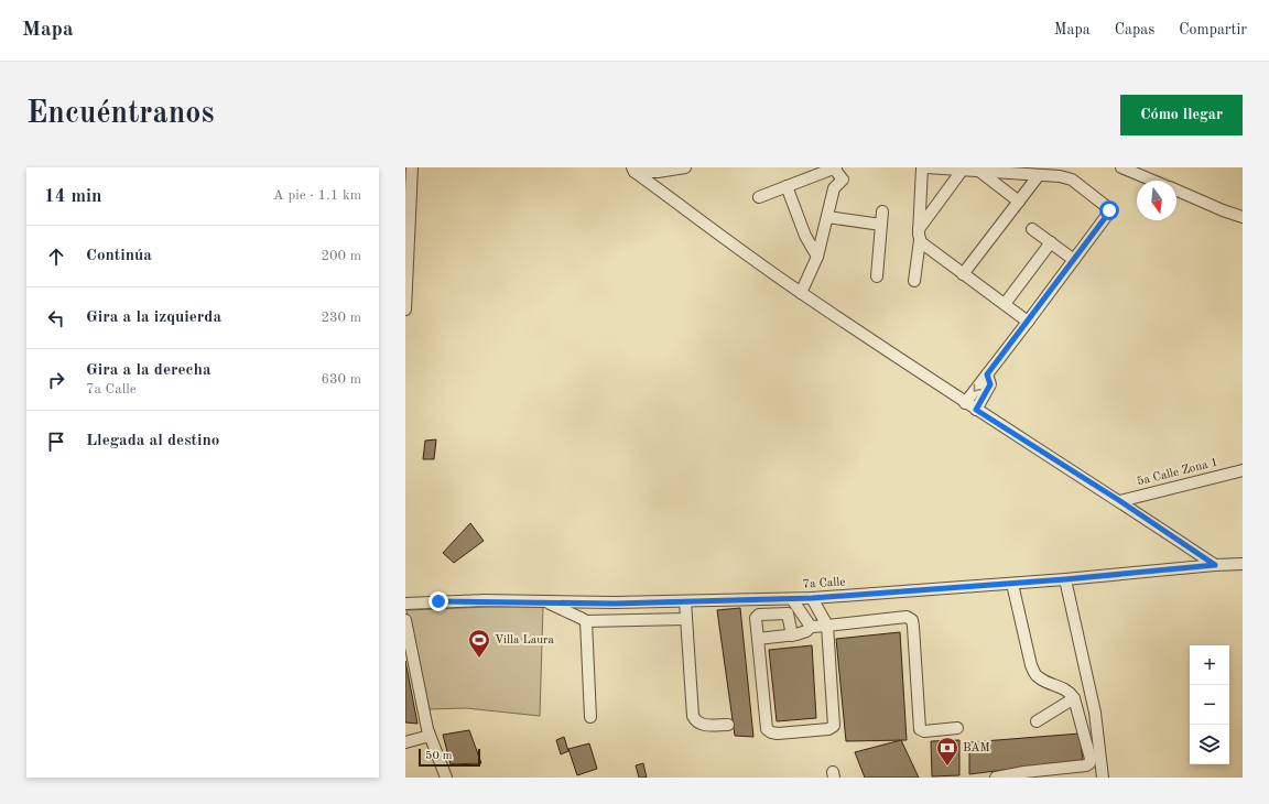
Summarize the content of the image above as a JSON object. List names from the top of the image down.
{
  "streets": {
    "street": ["5a Calle Zona 1", "7a Calle"]
  },
  "places": {
    "sports": ["Villa Laura"],
    "bank": ["BAM"]
  },
  "scale_bar": "50 m",
  "north": "bottom",
  "page": {
    "header": "Mapa",
    "nav": ["Mapa", "Capas", "Compartir"],
    "buttons": "Cómo llegar",
    "title": "Encuéntranos",
    "heading": ["14 min", "A pie · 1.1 km"],
    "list": [
      ["Continúa", "200 m"],
      ["Gira a la izquierda", "230 m"],
      ["Gira a la derecha", "7a Calle", "630 m"],
      "Llegada al destino"
    ],
    "map_buttons": ["+", "−"],
    "scale": "50 m"
  }
}
